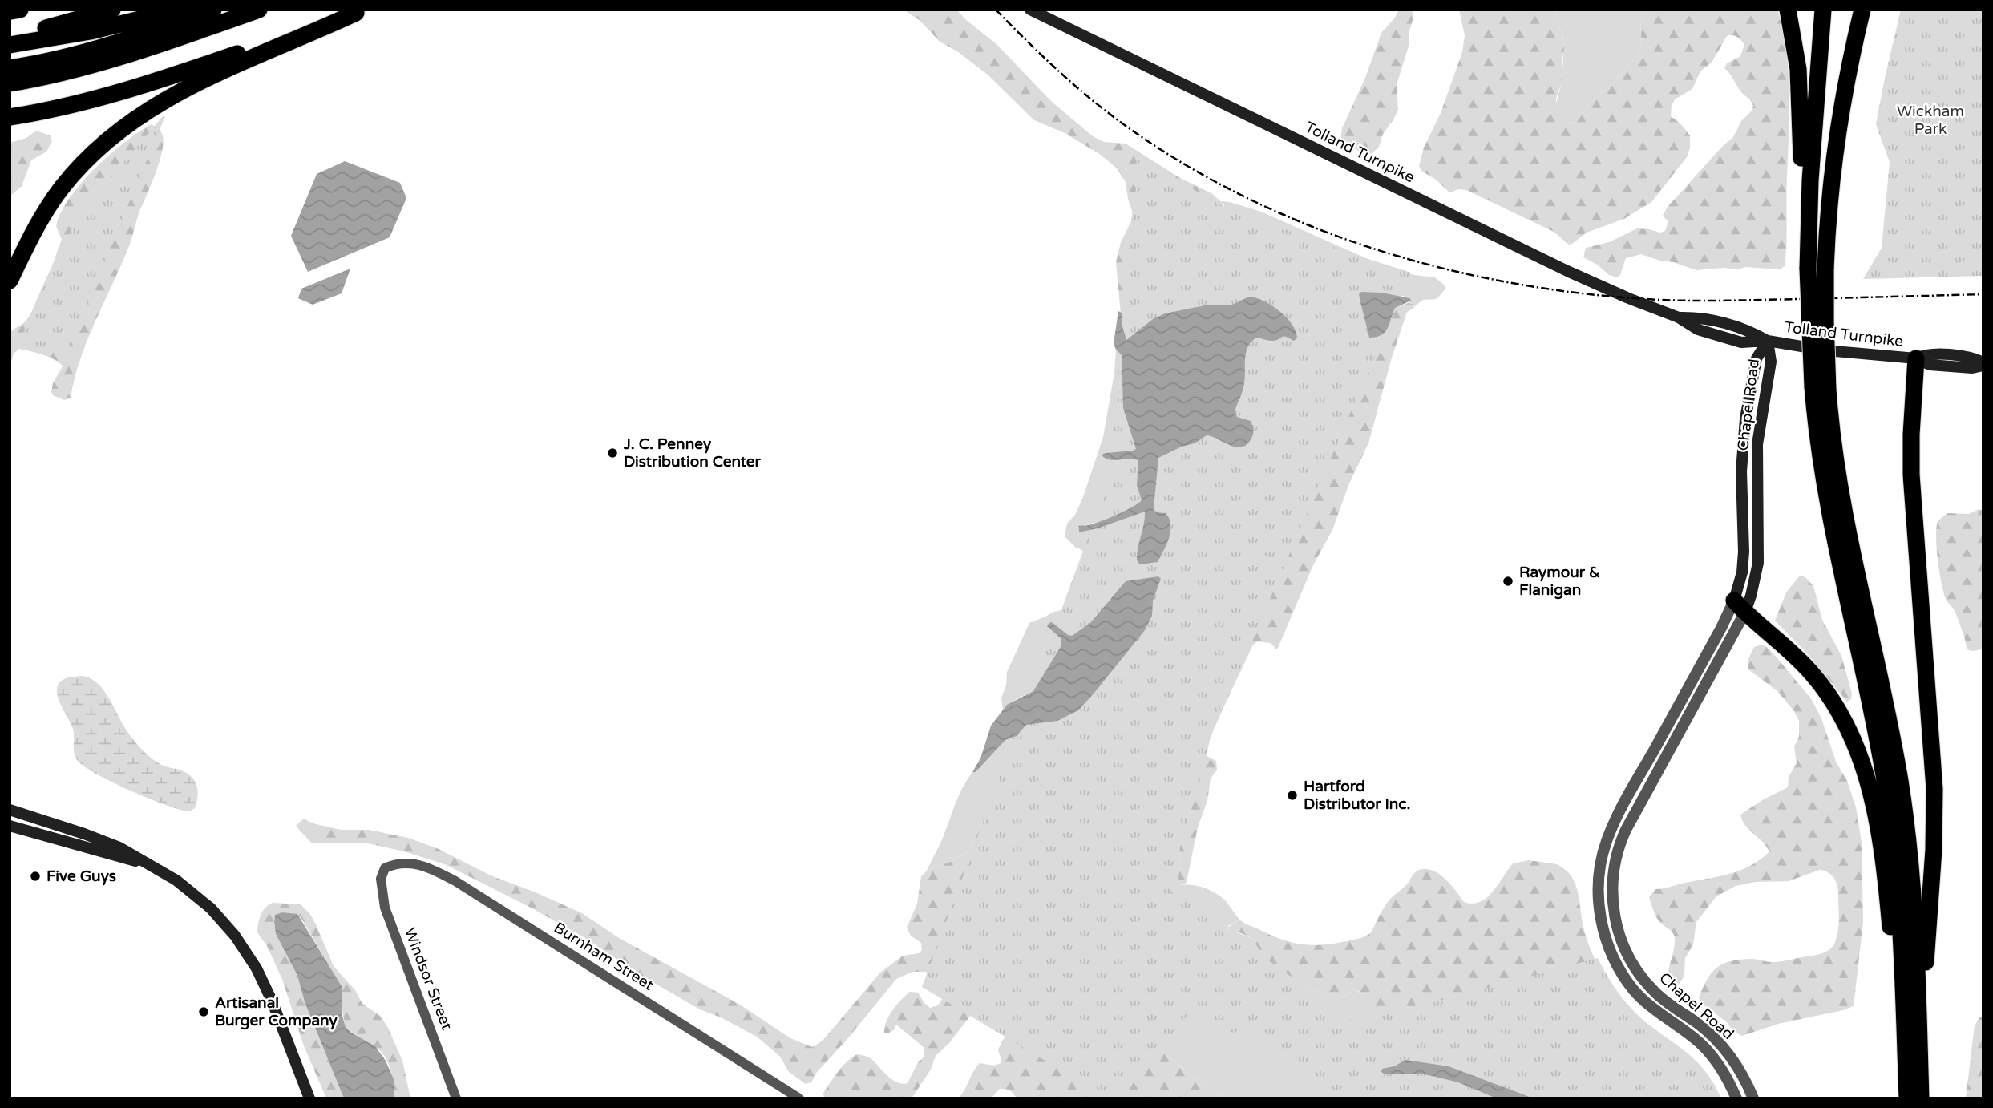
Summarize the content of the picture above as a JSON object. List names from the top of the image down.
{
  "streets": {
    "main road": ["Tolland Turnpike", "Chapel Road"],
    "street": ["Burnham Street", "Windsor Street"]
  },
  "crossings": [
    ["Tolland Turnpike", "Chapel Road"],
    ["Burnham Street", "Windsor Street"]
  ],
  "parks": ["Wickham Park"],
  "places": [
    "J. C. Penney Distribution Center",
    "Raymour & Flanigan",
    "Hartford Distributor Inc.",
    "Five Guys",
    "Artisanal Burger Company"
  ]
}
